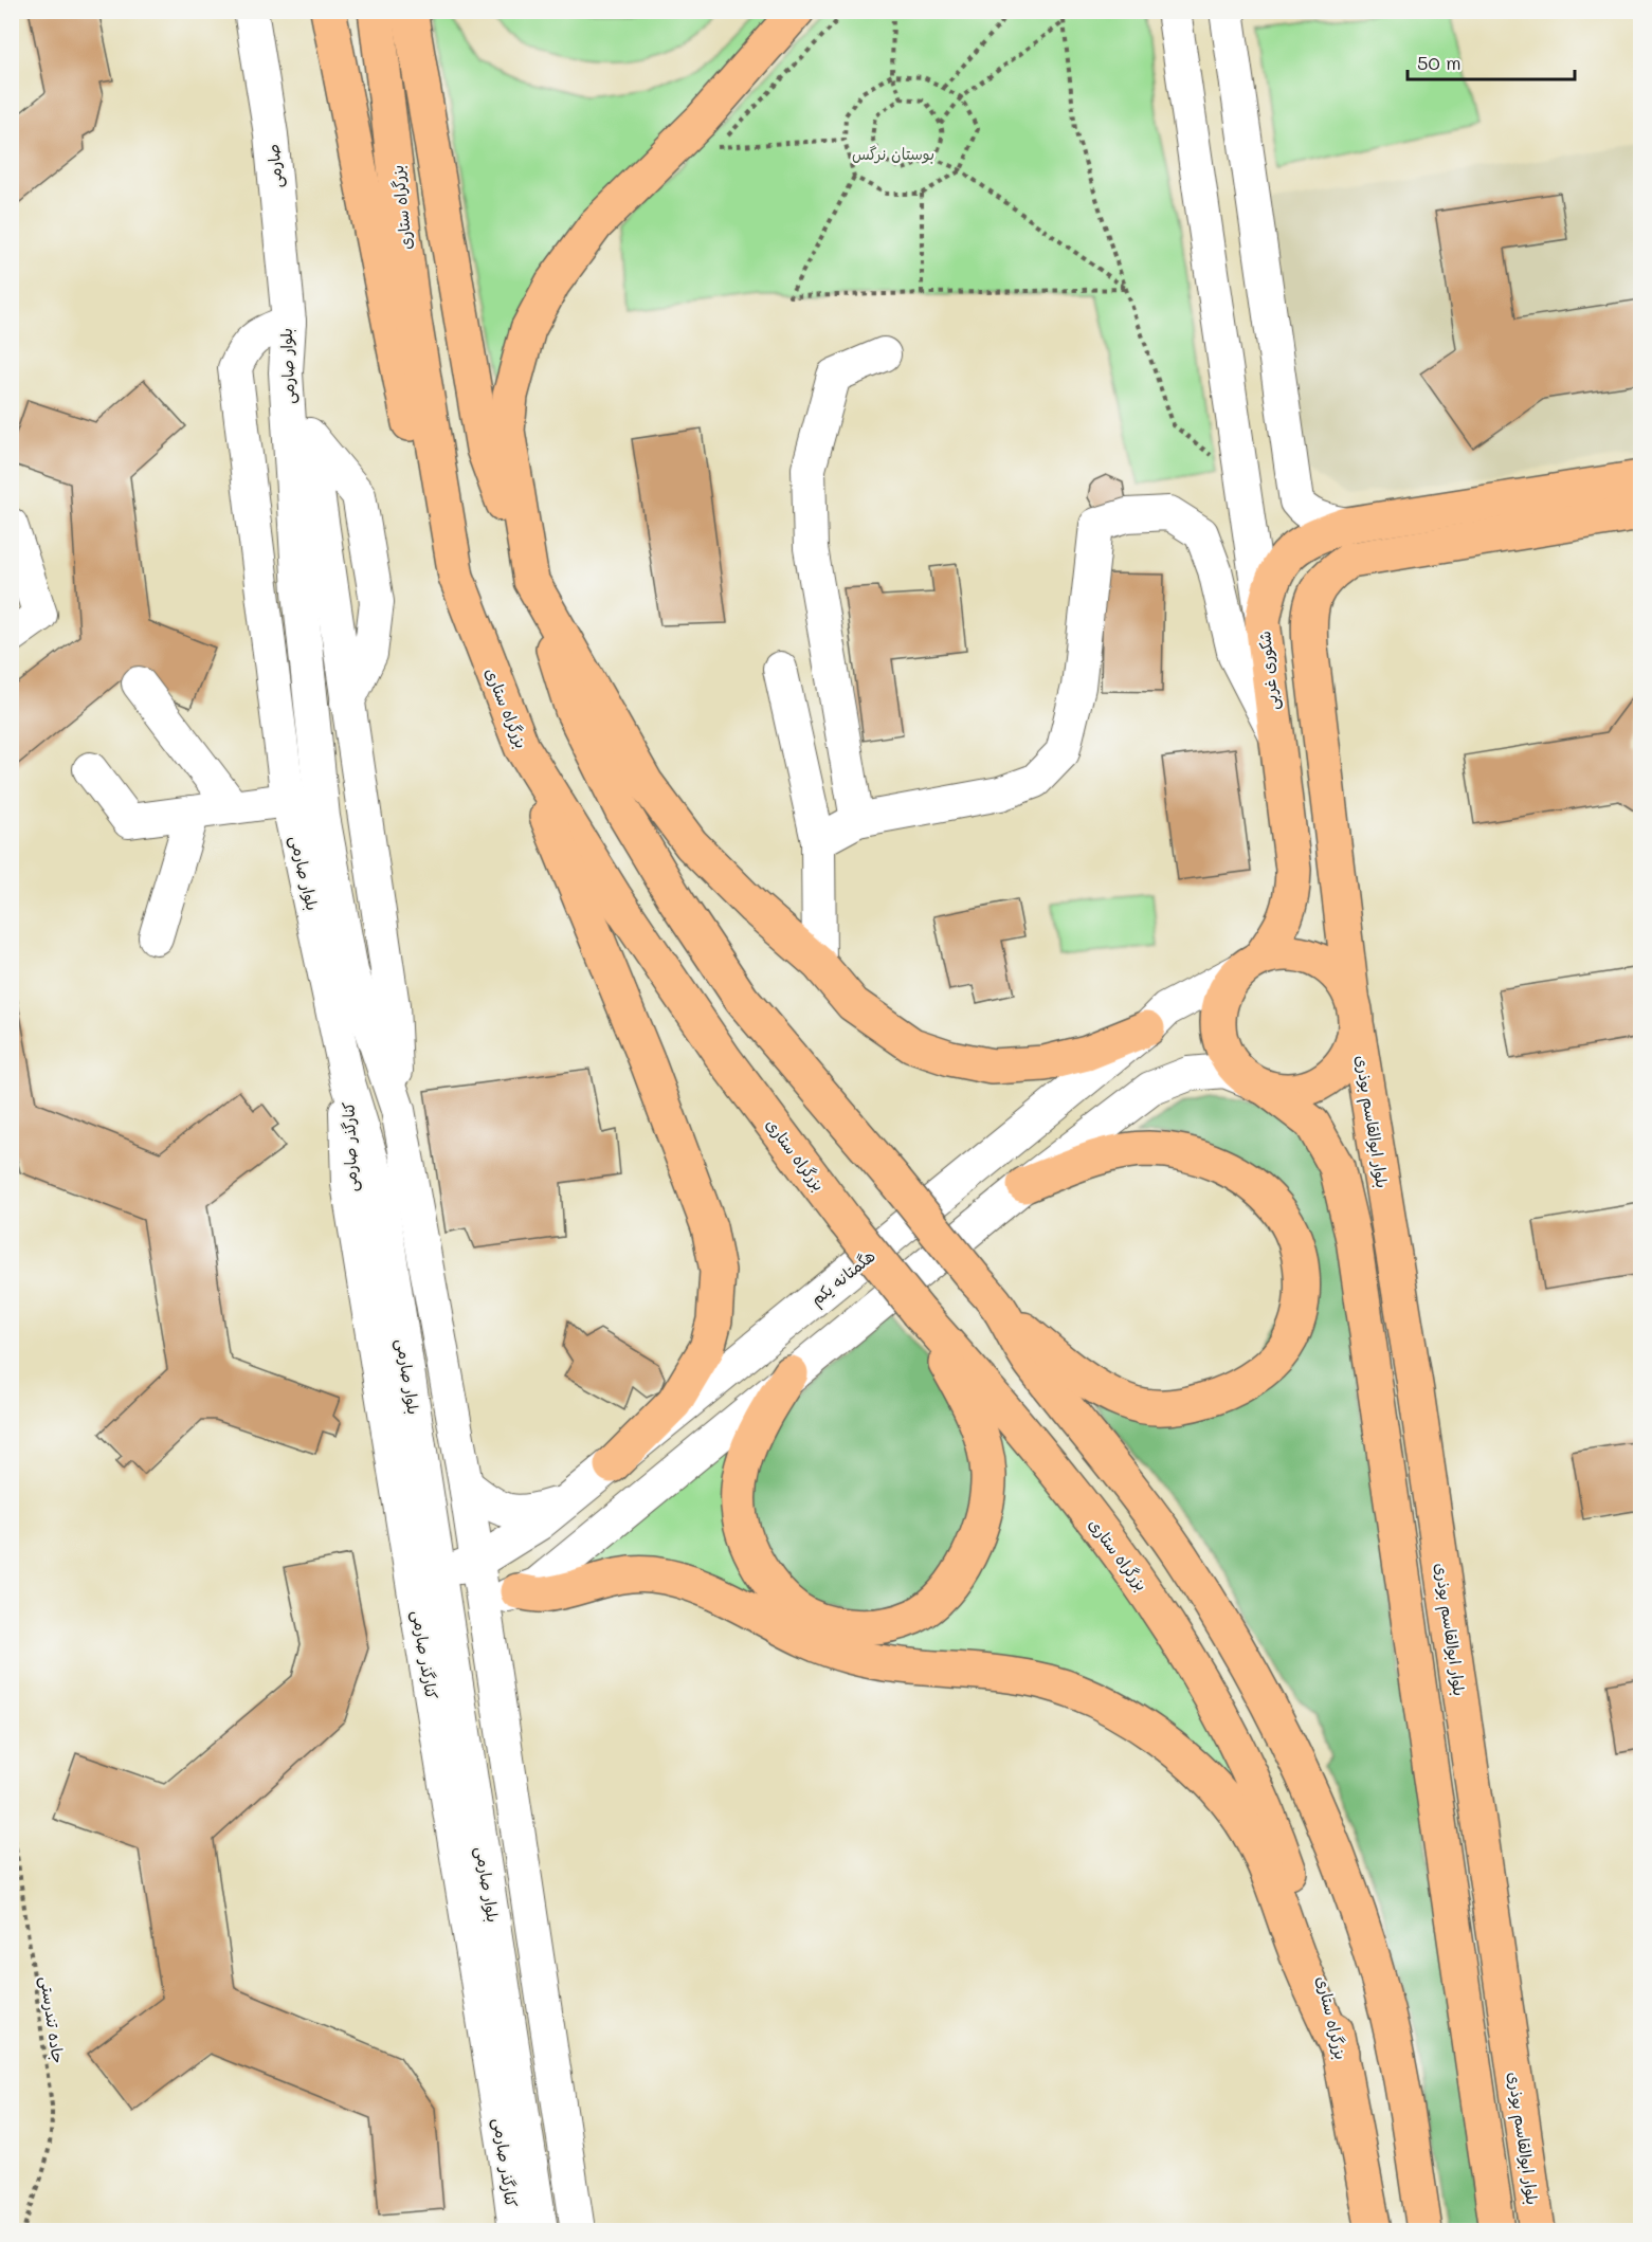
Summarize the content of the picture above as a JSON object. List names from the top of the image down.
{
  "streets": {
    "main road": ["بزرگراه ستاری", "شکوری غربی", "بلوار ابوالقاسم بوذری"],
    "street": [
      "صارمی",
      "بلوار صارمی",
      "کنارگذر صارمی",
      "هگمتانه یکم"
    ],
    "path": ["جاده تندرستی"]
  },
  "crossings": [
    ["صارمی", "بلوار صارمی"],
    ["بلوار صارمی", "کنارگذر صارمی"],
    ["بلوار صارمی", "هگمتانه یکم"],
    ["شکوری غربی", "بلوار ابوالقاسم بوذری"],
    ["شکوری غربی", "هگمتانه یکم"],
    ["بلوار ابوالقاسم بوذری", "هگمتانه یکم"]
  ],
  "parks": ["بوستان نرگس"],
  "scale_bar": "50 m"
}
